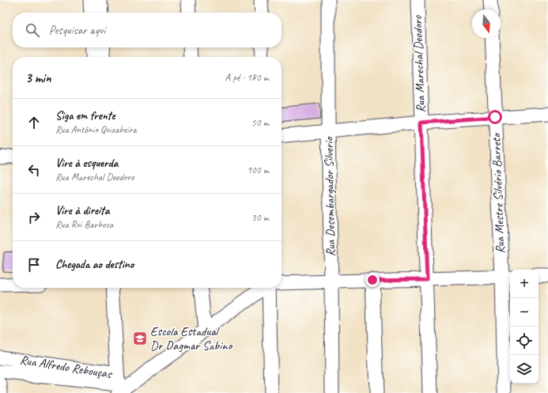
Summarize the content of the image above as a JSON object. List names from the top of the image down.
{
  "streets": {
    "street": [
      "Rua Marechal Deodoro",
      "Rua Mestre Silvério Barreto",
      "Rua Desembargador Silverio",
      "Rua Alfredo Rebouças"
    ]
  },
  "places": {
    "school or university": ["Escola Estadual Dr Dagmar Sabino"]
  },
  "north": "bottom",
  "page": {
    "search": "Pesquisar aqui",
    "heading": ["3 min", "A pé · 180 m"],
    "list": [
      ["Siga em frente", "Rua Antônio Quixabeira", "50 m"],
      ["Vire à esquerda", "Rua Marechal Deodoro", "100 m"],
      ["Vire à direita", "Rua Rui Barbosa", "30 m"],
      "Chegada ao destino"
    ],
    "map_buttons": ["+", "−"]
  }
}
